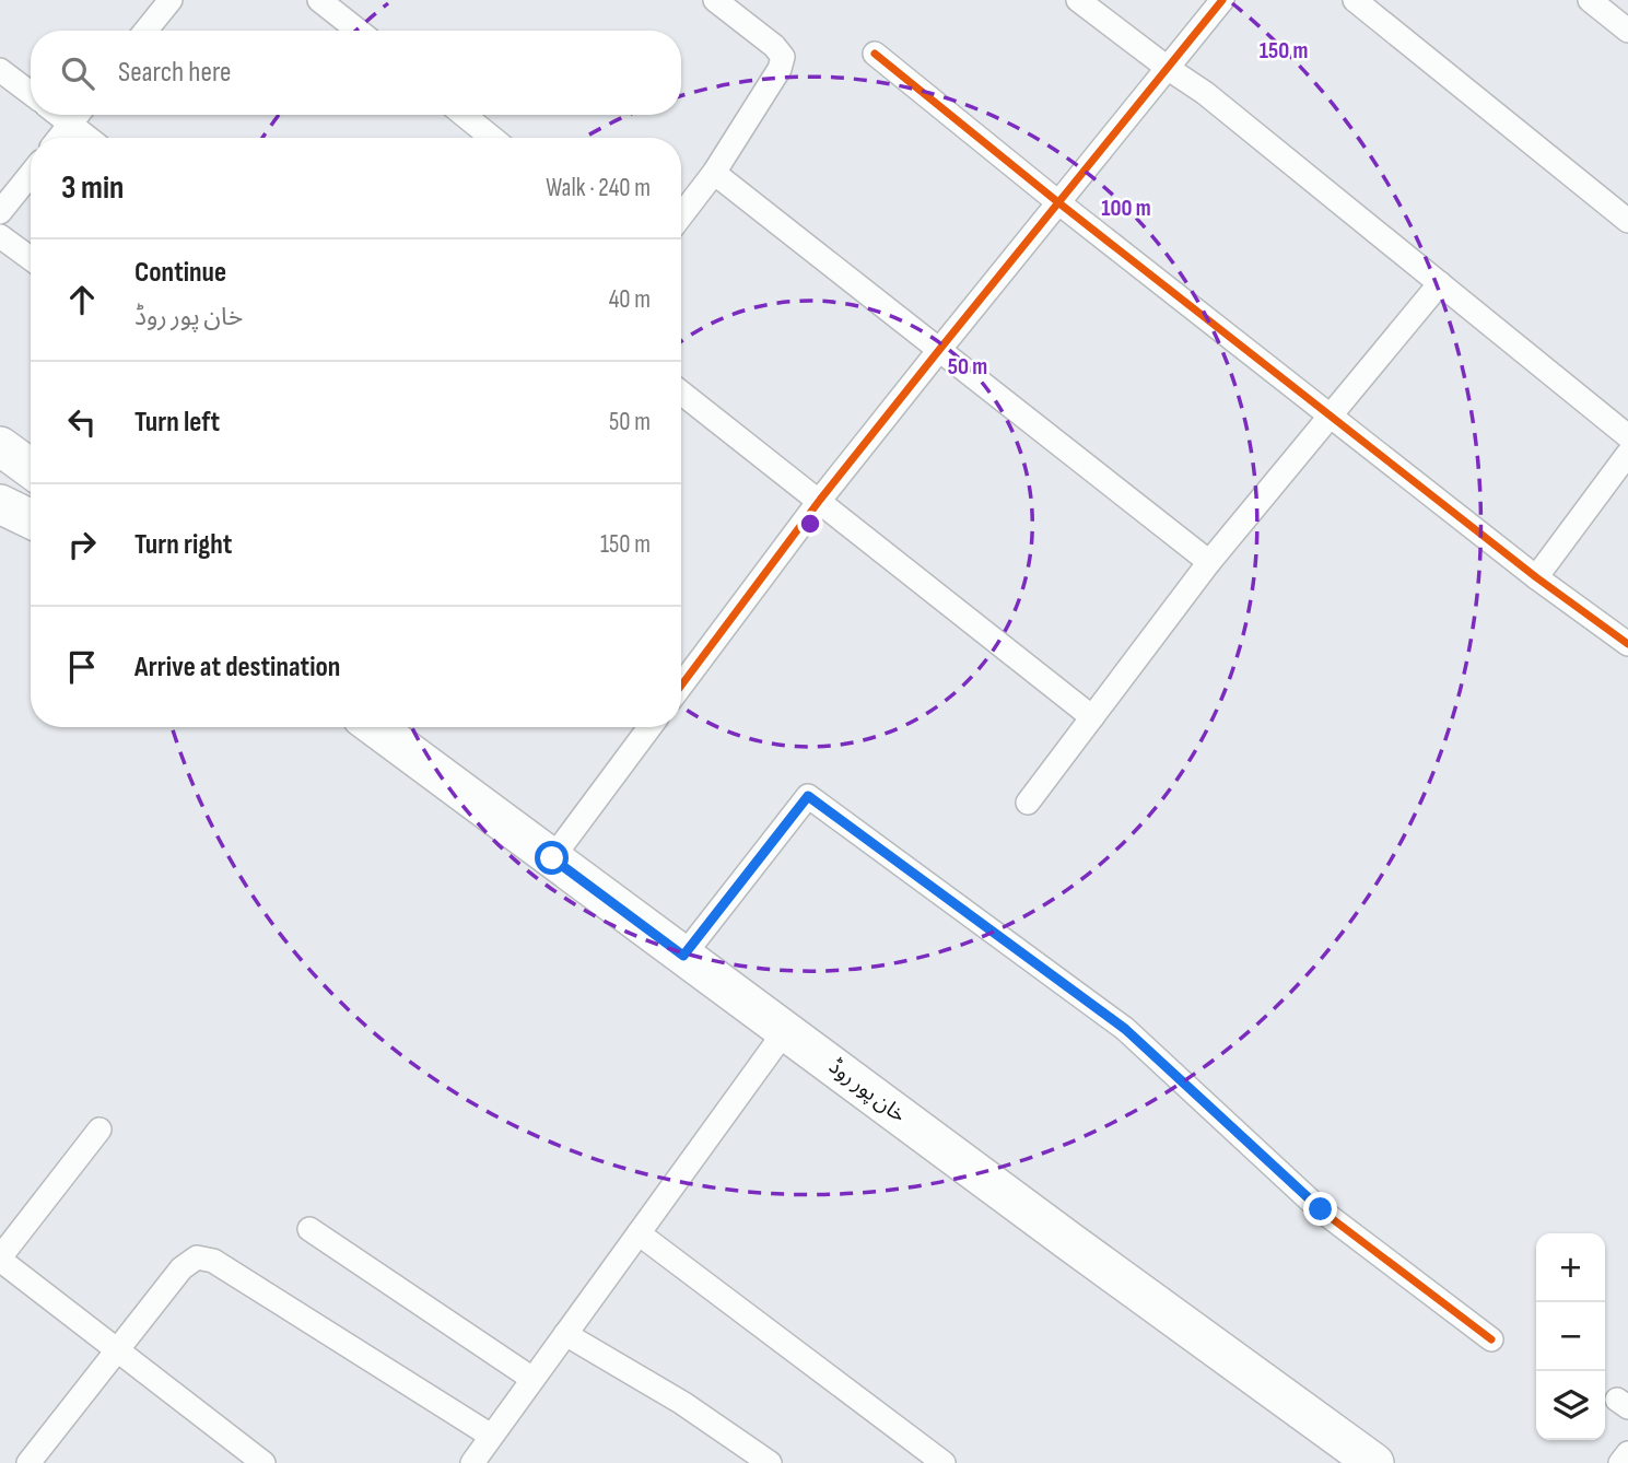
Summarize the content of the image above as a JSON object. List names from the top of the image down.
{
  "streets": {
    "main road": ["خان پور روڈ"]
  },
  "page": {
    "search": "Search here",
    "heading": ["3 min", "Walk · 240 m"],
    "list": [
      ["Continue", "خان پور روڈ", "40 m"],
      ["Turn left", "50 m"],
      ["Turn right", "150 m"],
      "Arrive at destination"
    ],
    "map_buttons": ["+", "−"]
  },
  "rings": ["150 m", "100 m", "50 m"]
}
